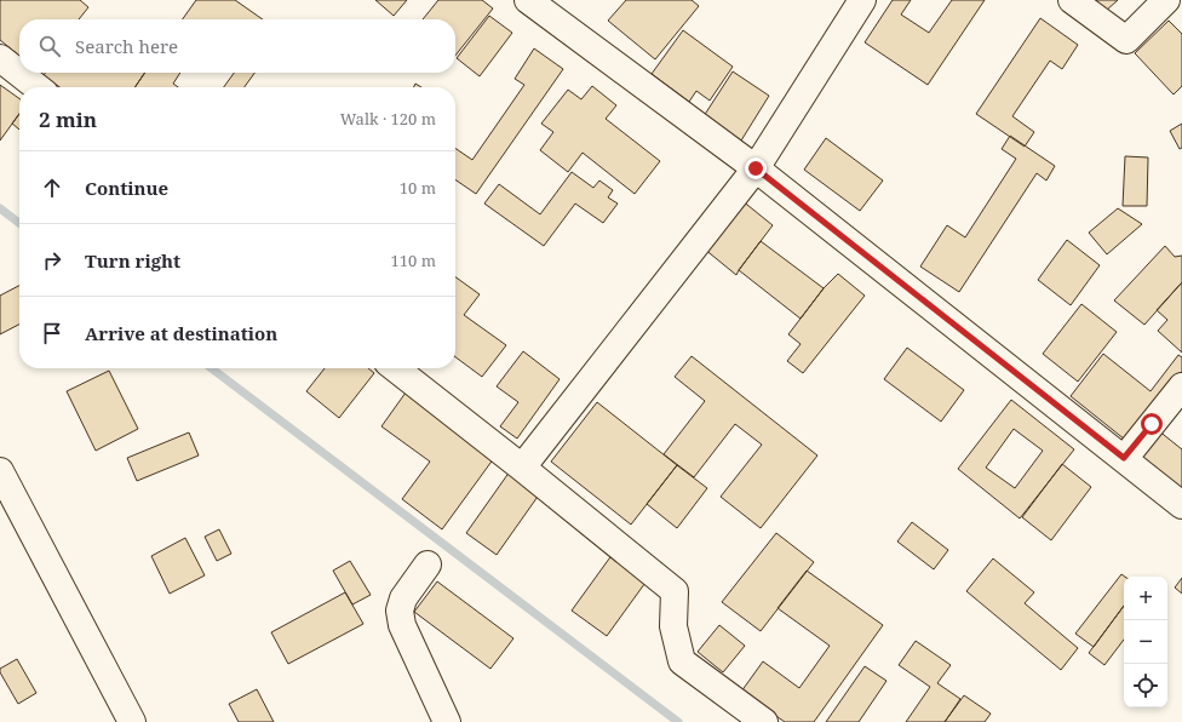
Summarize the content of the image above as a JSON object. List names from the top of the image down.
{
  "page": {
    "search": "Search here",
    "heading": ["2 min", "Walk · 120 m"],
    "list": [
      ["Continue", "10 m"],
      ["Turn right", "110 m"],
      "Arrive at destination"
    ],
    "map_buttons": ["+", "−"]
  }
}
